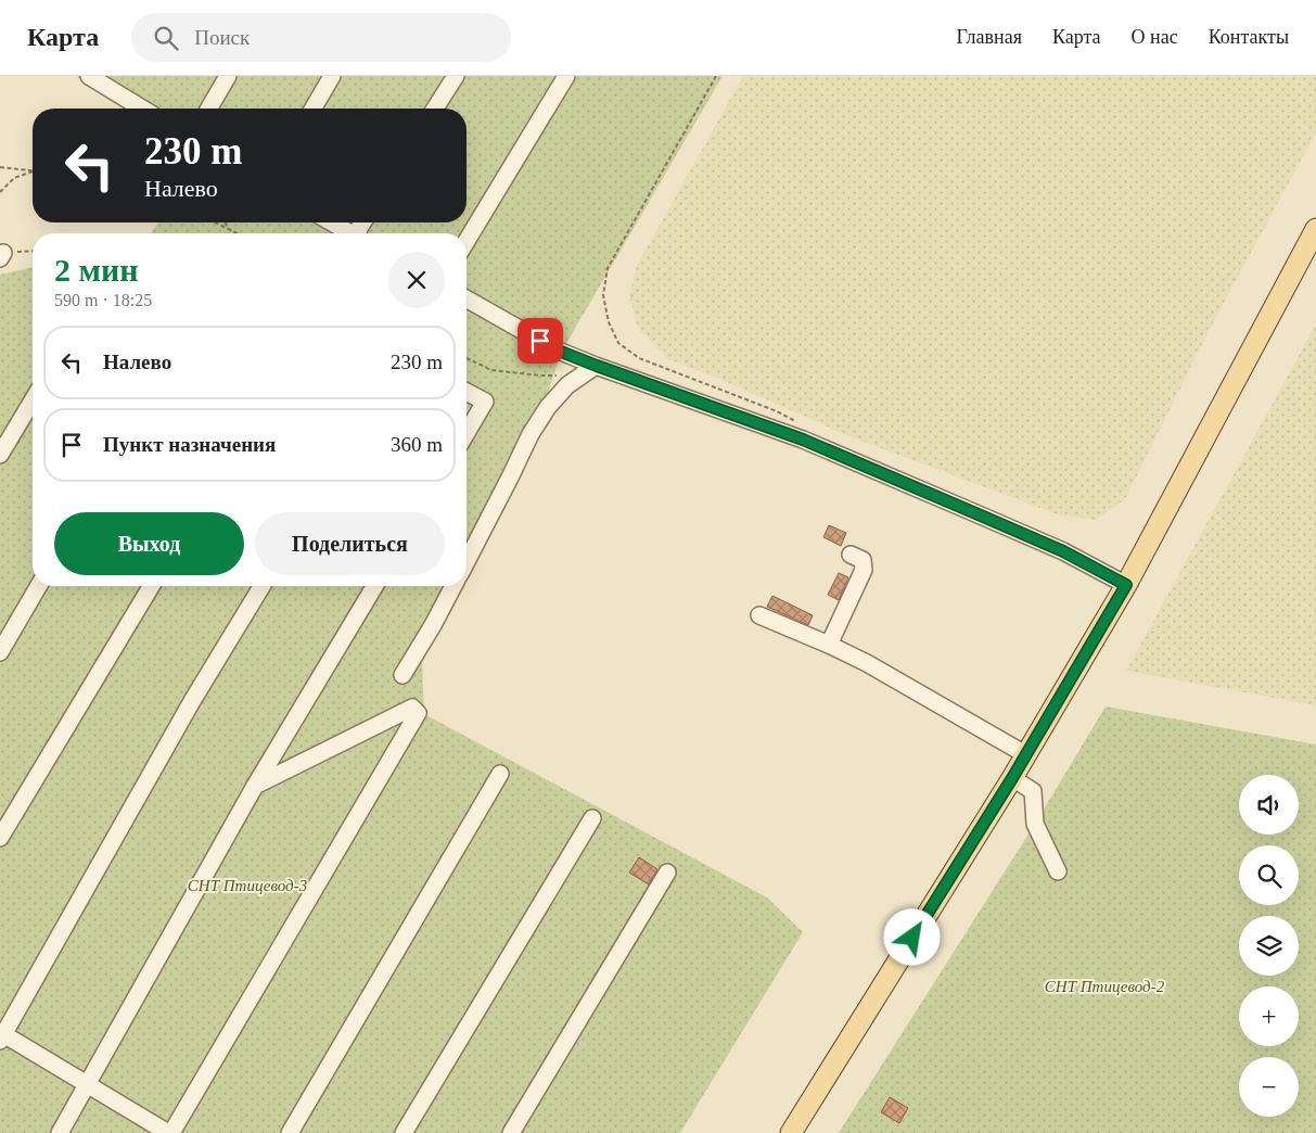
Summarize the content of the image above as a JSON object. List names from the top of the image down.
{
  "parks": ["СНТ Птицевод-3", "СНТ Птицевод-2"],
  "page": {
    "header": "Карта",
    "search": "Поиск",
    "nav": [
      "Главная",
      "Карта",
      "О нас",
      "Контакты"
    ],
    "turn": ["230 m", "Налево"],
    "heading": ["2 мин", "590 m · 18:25"],
    "list": [
      {
        "name": "Налево",
        "value": "230 m"
      },
      {
        "name": "Пункт назначения",
        "value": "360 m"
      }
    ],
    "buttons": ["Выход", "Поделиться"],
    "map_buttons": ["+", "−"]
  }
}
